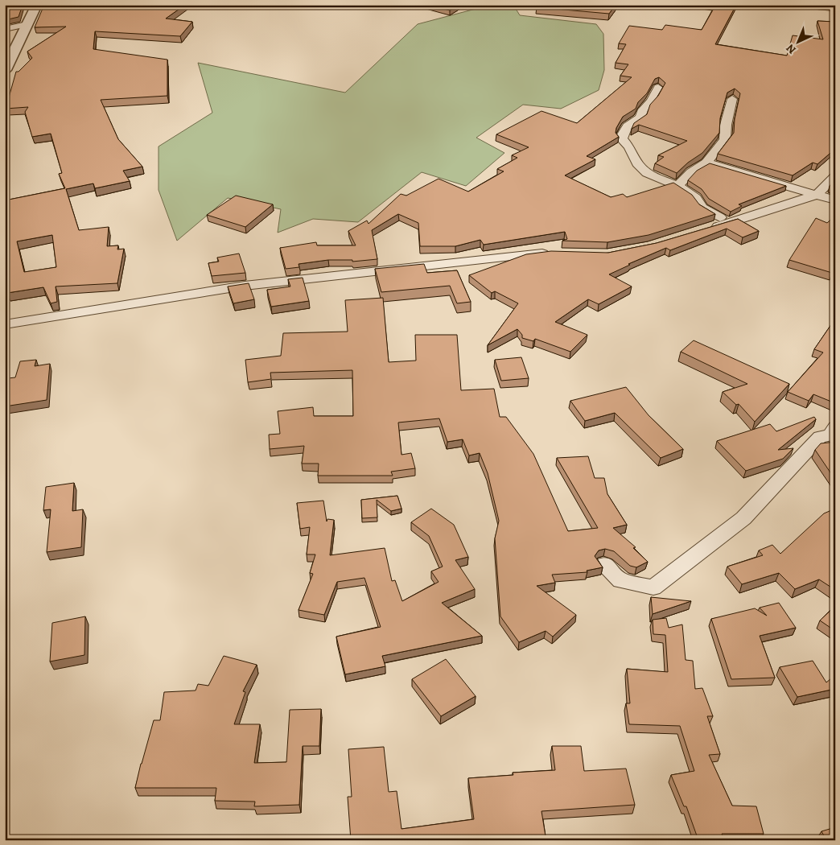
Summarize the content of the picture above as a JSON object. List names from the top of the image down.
{
  "north": "bottom left"
}
